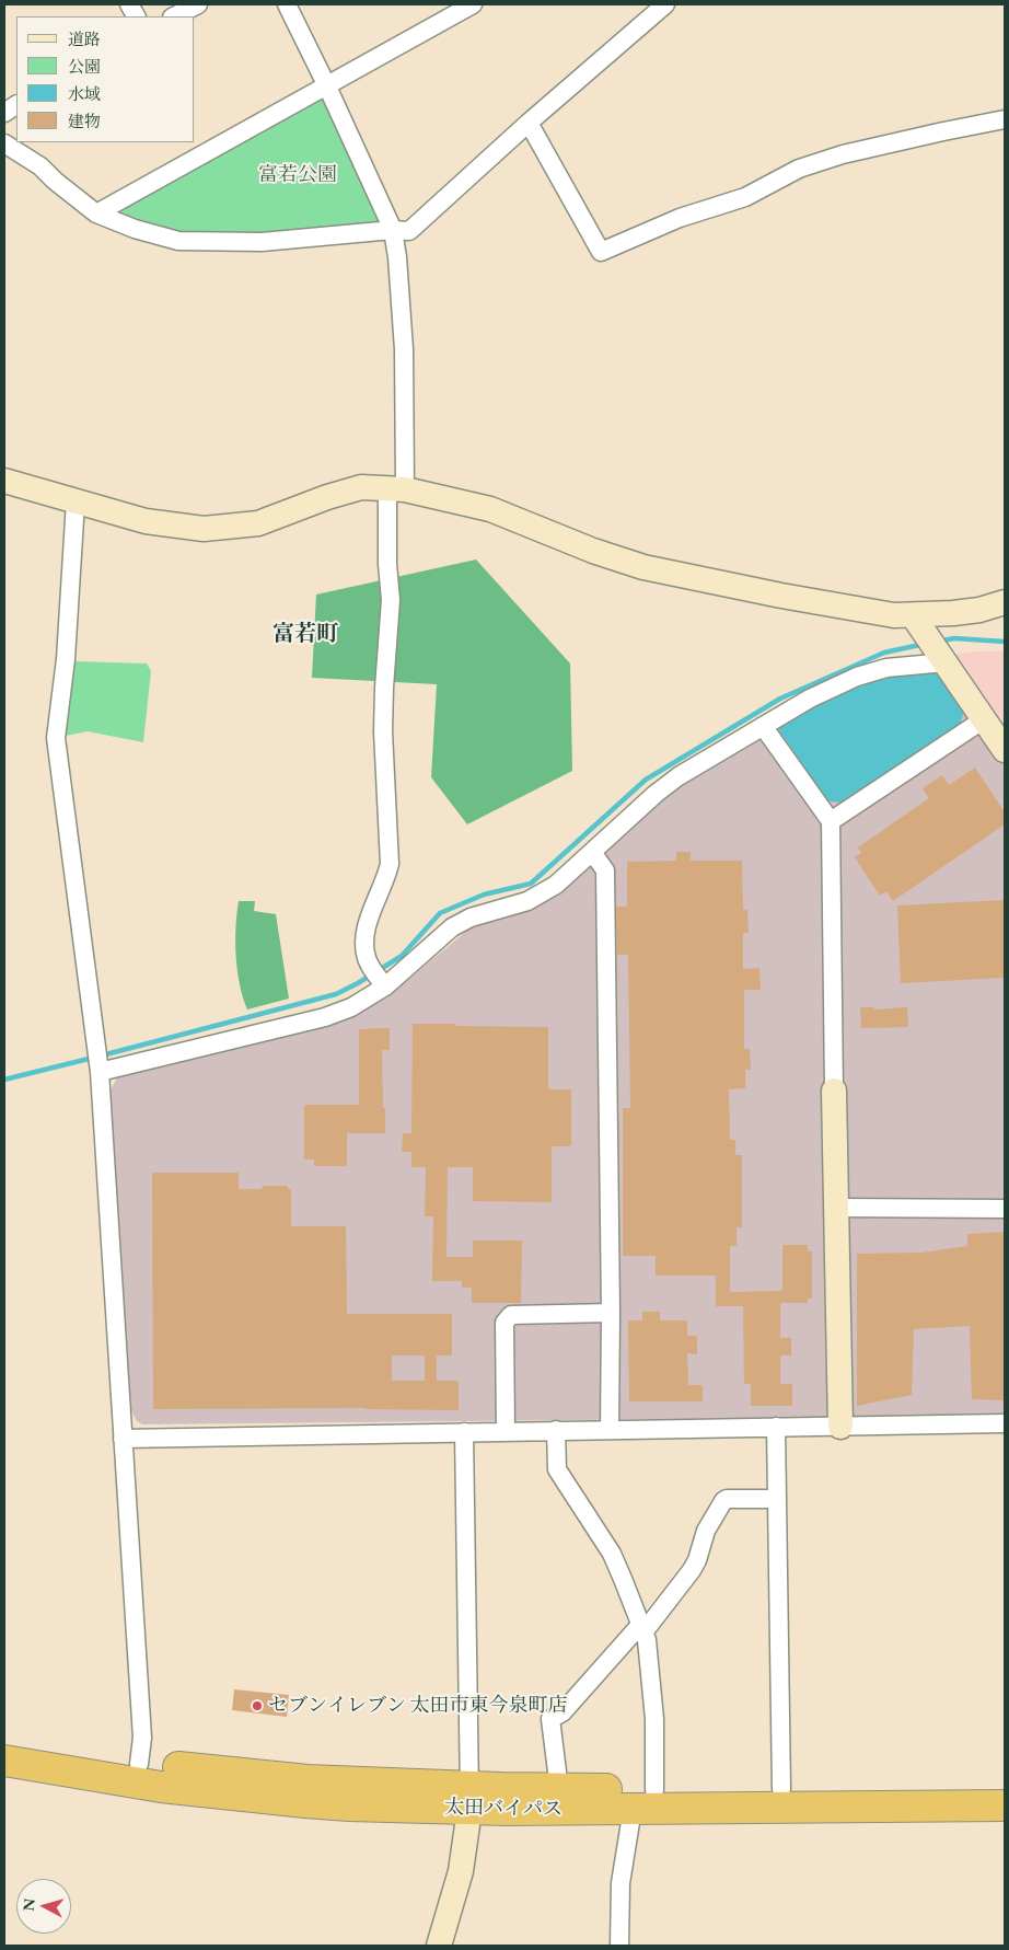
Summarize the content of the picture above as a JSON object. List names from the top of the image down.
{
  "streets": {
    "highway": ["太田バイパス"]
  },
  "districts": ["富若町"],
  "parks": ["富若公園"],
  "places": ["セブンイレブン 太田市東今泉町店"],
  "legend": [
    "道路",
    "公園",
    "水域",
    "建物"
  ],
  "north": "left"
}
